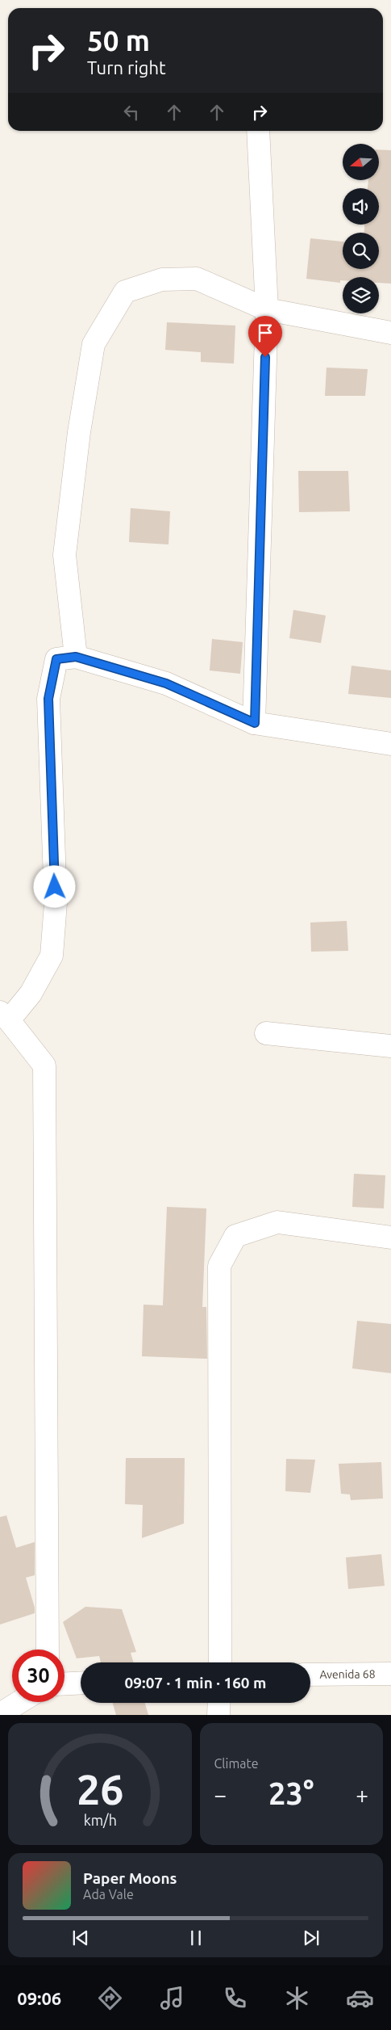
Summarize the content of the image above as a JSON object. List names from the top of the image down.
{
  "streets": {
    "street": ["Avenida 68"]
  },
  "north": "left",
  "page": {
    "turn": ["50 m", "Turn right"],
    "limit": "30",
    "trip": "09:07 · 1 min · 160 m",
    "tile": "Climate",
    "heat": ["−", "23°", "+"],
    "song": ["Paper Moons", "Ada Vale"],
    "tabs": "09:06",
    "gauge": ["26", "km/h"]
  }
}
